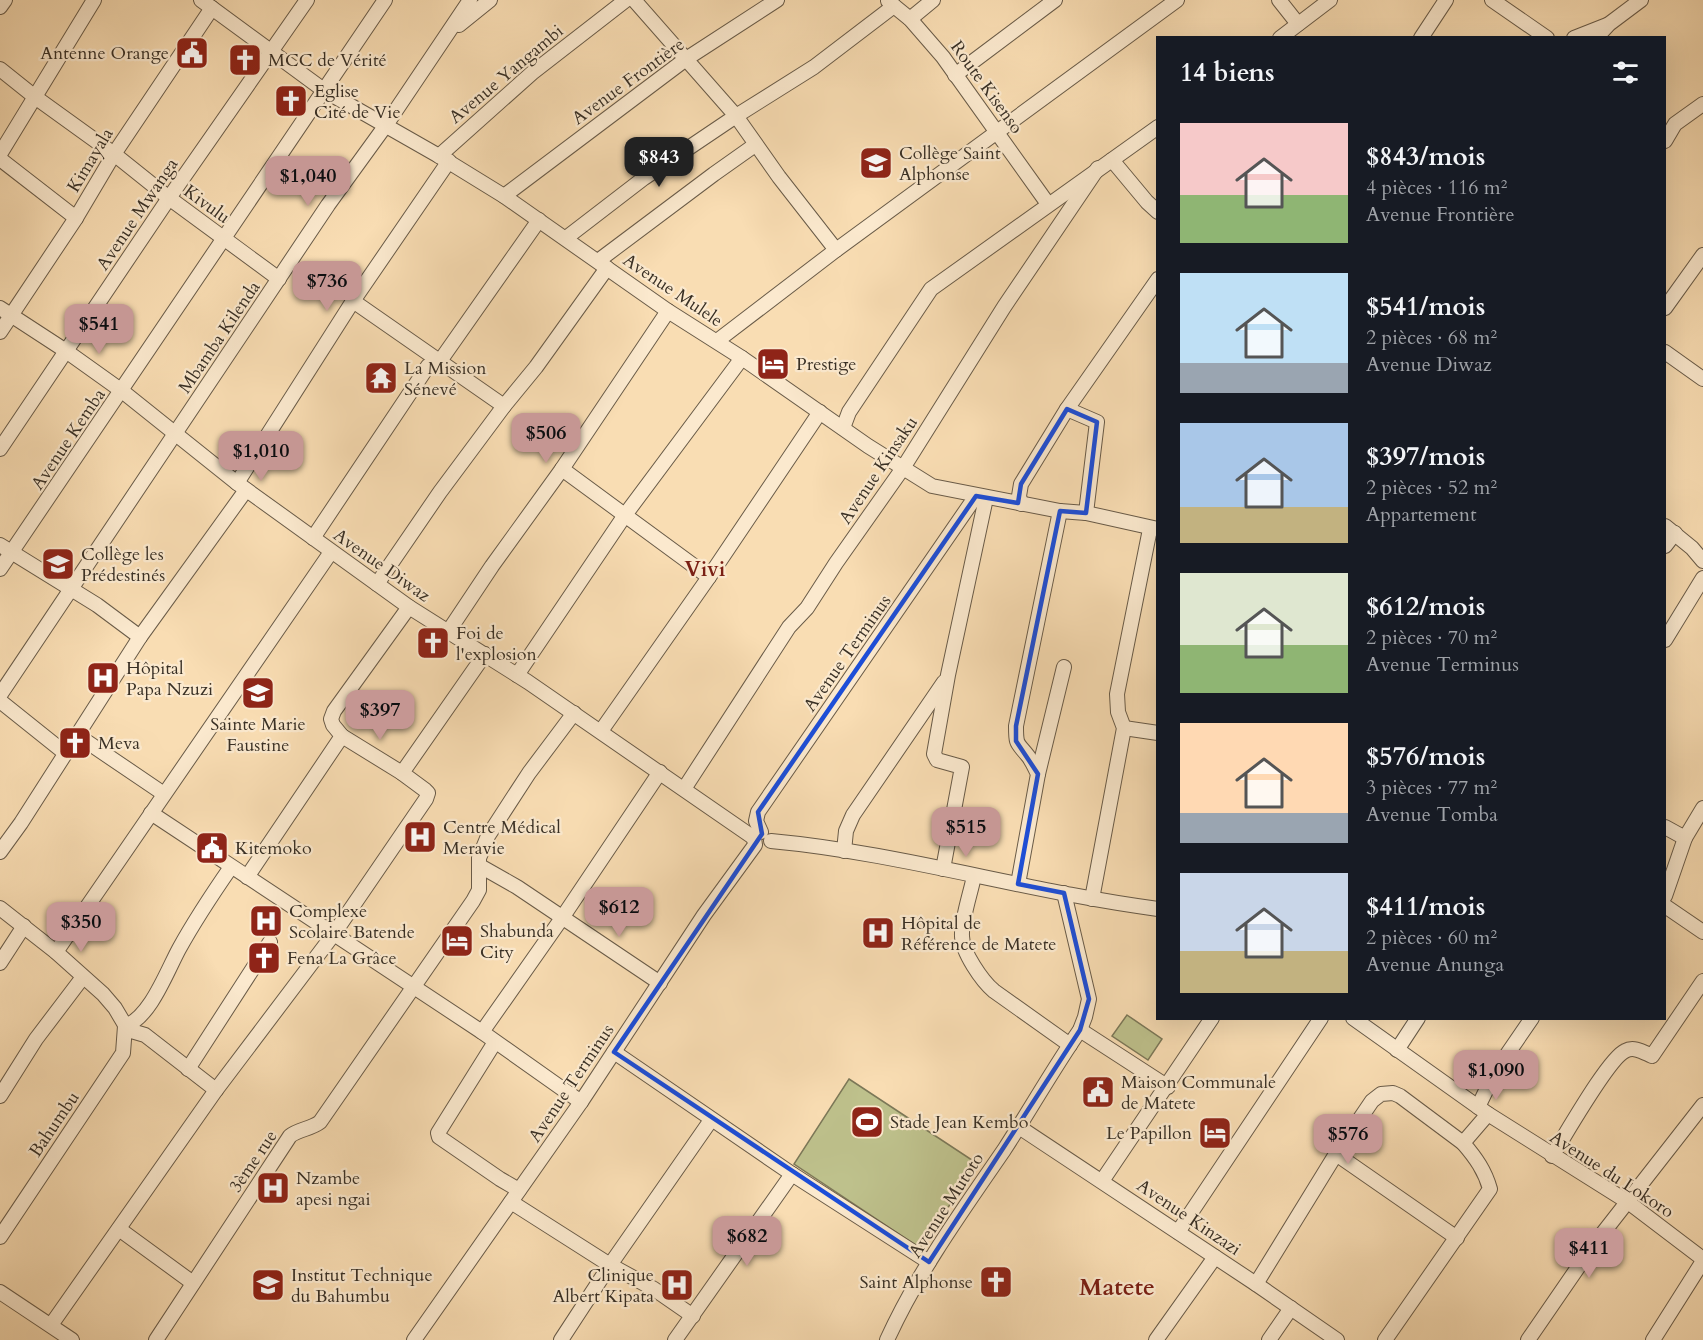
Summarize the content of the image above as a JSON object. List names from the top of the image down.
{
  "streets": {
    "street": [
      "Avenue Yangambi",
      "Avenue Frontière",
      "Route Kisenso",
      "Kimayala",
      "Kivulu",
      "Avenue Mwanga",
      "Avenue Mulele",
      "Mbamba Kilenda",
      "Avenue Kemba",
      "Avenue Kinsaku",
      "Avenue Diwaz",
      "Avenue Terminus",
      "Bahumbu",
      "3ème rue",
      "Avenue du Lokoro",
      "Avenue Mutoto",
      "Avenue Kinzazi"
    ]
  },
  "crossings": [
    ["Avenue Yangambi", "Avenue Mulele"],
    ["Avenue Yangambi", "Avenue Diwaz"],
    ["Avenue Frontière", "Avenue Mulele"],
    ["Kimayala", "Kivulu"],
    ["Kimayala", "Avenue Mulele"],
    ["Kimayala", "Avenue Diwaz"],
    ["Kivulu", "Avenue Mwanga"],
    ["Kivulu", "Mbamba Kilenda"],
    ["Kivulu", "Avenue Kemba"],
    ["Avenue Mwanga", "Avenue Mulele"],
    ["Avenue Mwanga", "Avenue Diwaz"],
    ["Avenue Mulele", "Mbamba Kilenda"],
    ["Avenue Mulele", "Avenue Kemba"],
    ["Avenue Mulele", "Avenue Kinsaku"],
    ["Avenue Mulele", "Avenue Terminus"],
    ["Mbamba Kilenda", "Avenue Diwaz"],
    ["Avenue Kemba", "Avenue Diwaz"],
    ["Avenue Kinsaku", "Avenue Diwaz"],
    ["Avenue Diwaz", "Avenue Terminus"],
    ["Avenue Diwaz", "3ème rue"],
    ["Avenue Mutoto", "Avenue Kinzazi"]
  ],
  "districts": ["Vivi", "Matete"],
  "places": {
    "public building": ["Antenne Orange", "Kitemoko", "Maison Communale de Matete"],
    "church": [
      "MCC de Vérité",
      "Eglise Cité de Vie",
      "Foi de l'explosion",
      "Meva",
      "Fena La Grâce",
      "Saint Alphonse"
    ],
    "school or university": [
      "Collège Saint Alphonse",
      "Collège les Prédestinés",
      "Sainte Marie Faustine",
      "Institut Technique du Bahumbu"
    ],
    "hotel": ["Prestige", "Shabunda City", "Le Papillon"],
    "temple": ["La Mission Sénevé"],
    "hospital": [
      "Hôpital Papa Nzuzi",
      "Centre Médical Meravie",
      "Complexe Scolaire Batende",
      "Hôpital de Référence de Matete",
      "Nzambe apesi ngai",
      "Clinique Albert Kipata"
    ],
    "sports": ["Stade Jean Kembo"]
  },
  "page": {
    "heading": "14 biens",
    "list": [
      {
        "name": "$843/mois",
        "note": "4 pièces · 116 m² · Avenue Frontière"
      },
      {
        "name": "$541/mois",
        "note": "2 pièces · 68 m² · Avenue Diwaz"
      },
      {
        "name": "$397/mois",
        "note": "2 pièces · 52 m² · Appartement"
      },
      {
        "name": "$612/mois",
        "note": "2 pièces · 70 m² · Avenue Terminus"
      },
      {
        "name": "$576/mois",
        "note": "3 pièces · 77 m² · Avenue Tomba"
      },
      {
        "name": "$411/mois",
        "note": "2 pièces · 60 m² · Avenue Anunga"
      }
    ],
    "price": [
      "$843",
      "$1,040",
      "$736",
      "$541",
      "$506",
      "$1,010",
      "$397",
      "$515",
      "$612",
      "$350",
      "$1,090",
      "$576",
      "$682",
      "$411"
    ]
  }
}
